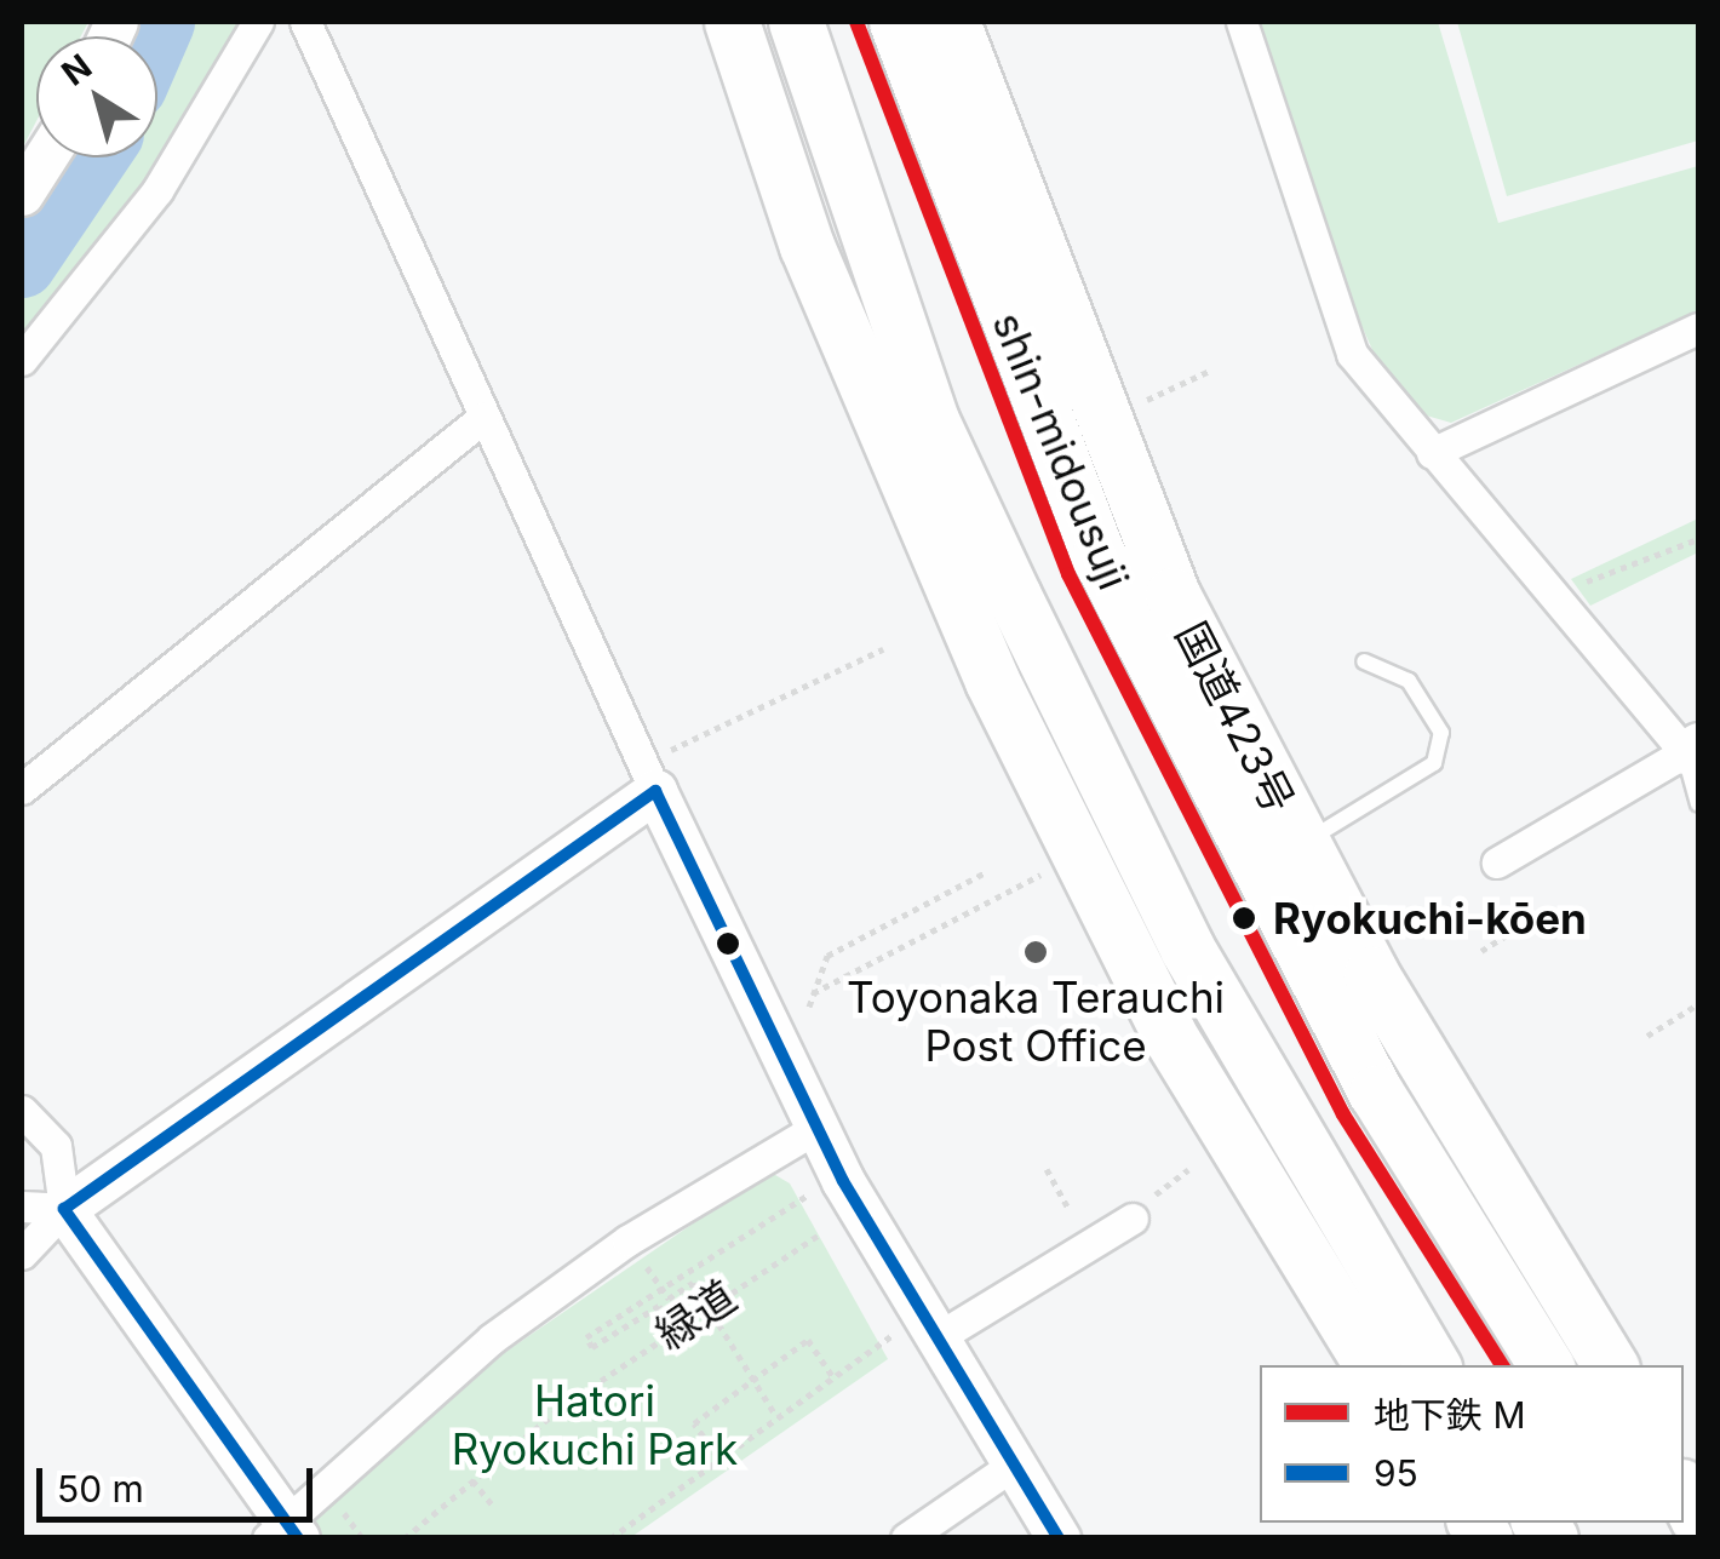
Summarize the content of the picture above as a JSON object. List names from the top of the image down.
{
  "streets": {
    "highway": ["shin-midousuji", "国道423号"],
    "path": ["緑道"]
  },
  "parks": ["Hatori Ryokuchi Park"],
  "places": ["Ryokuchi-kōen", "Toyonaka Terauchi Post Office"],
  "lines": ["metro line M", "transit line 95"],
  "legend": ["地下鉄 M", "95"],
  "scale_bar": "50 m",
  "north": "top left"
}
